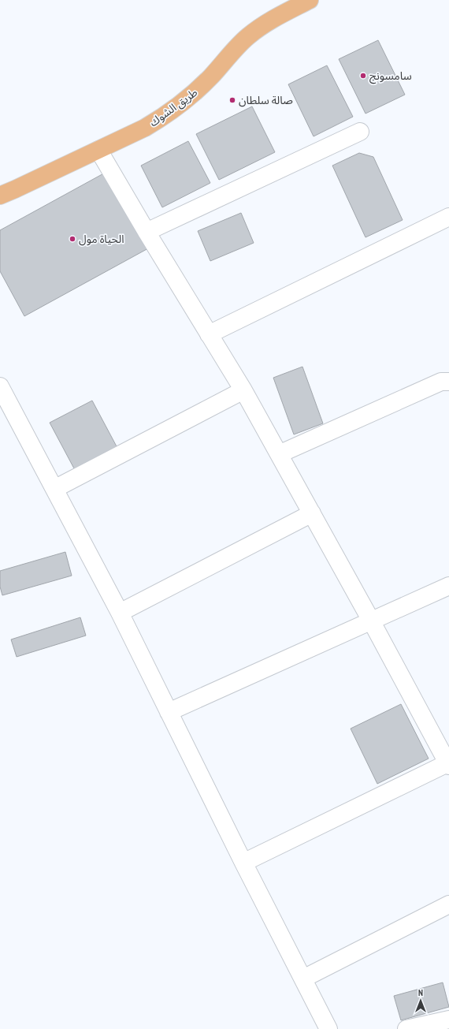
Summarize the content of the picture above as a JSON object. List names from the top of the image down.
{
  "streets": {
    "main road": ["طريق الشوك"]
  },
  "places": ["سامسونج", "صالة سلطان", "الحياة مول"],
  "north": "top"
}
